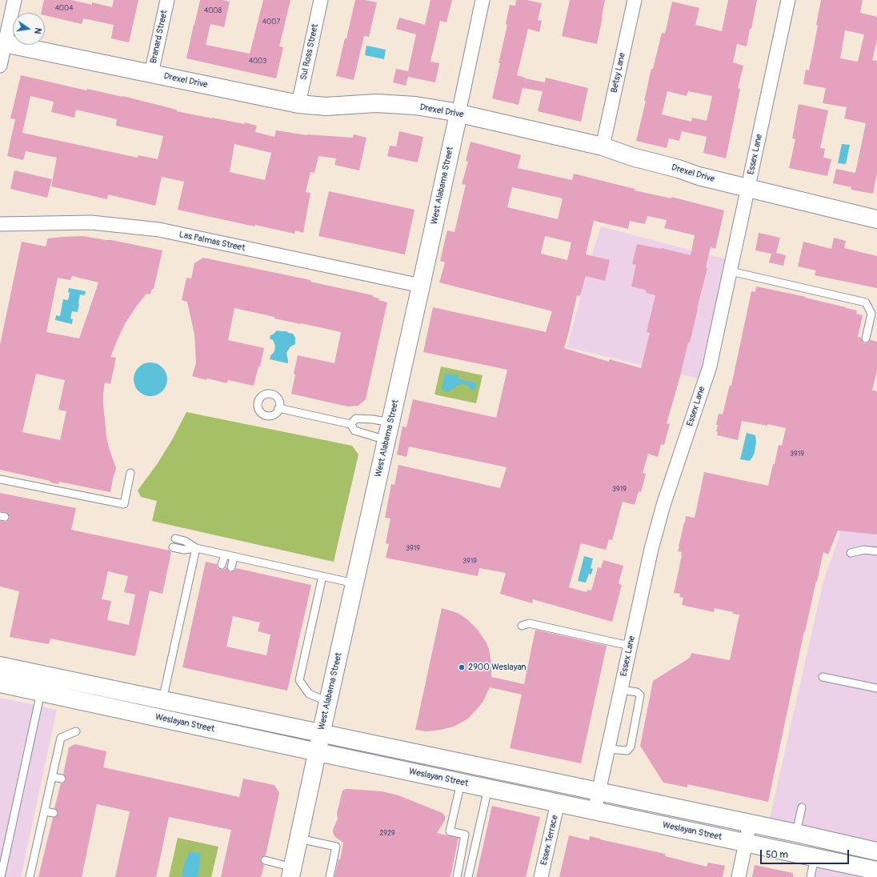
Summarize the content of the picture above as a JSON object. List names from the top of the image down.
{
  "streets": {
    "street": [
      "Branard Street",
      "Sul Ross Street",
      "Betsy Lane",
      "Drexel Drive",
      "Essex Lane",
      "West Alabama Street",
      "Las Palmas Street",
      "Weslayan Street",
      "Essex Terrace"
    ]
  },
  "crossings": [
    ["Branard Street", "Drexel Drive"],
    ["Sul Ross Street", "Drexel Drive"],
    ["Betsy Lane", "Drexel Drive"],
    ["Drexel Drive", "Essex Lane"],
    ["Drexel Drive", "West Alabama Street"],
    ["Essex Lane", "Weslayan Street"],
    ["West Alabama Street", "Las Palmas Street"],
    ["West Alabama Street", "Weslayan Street"],
    ["Weslayan Street", "Essex Terrace"]
  ],
  "places": ["2900 Weslayan"],
  "house_numbers": [
    "4004",
    "4008",
    "4007",
    "4003",
    "3919",
    "3919",
    "3919",
    "3919",
    "2929"
  ],
  "scale_bar": "50 m",
  "north": "right"
}
